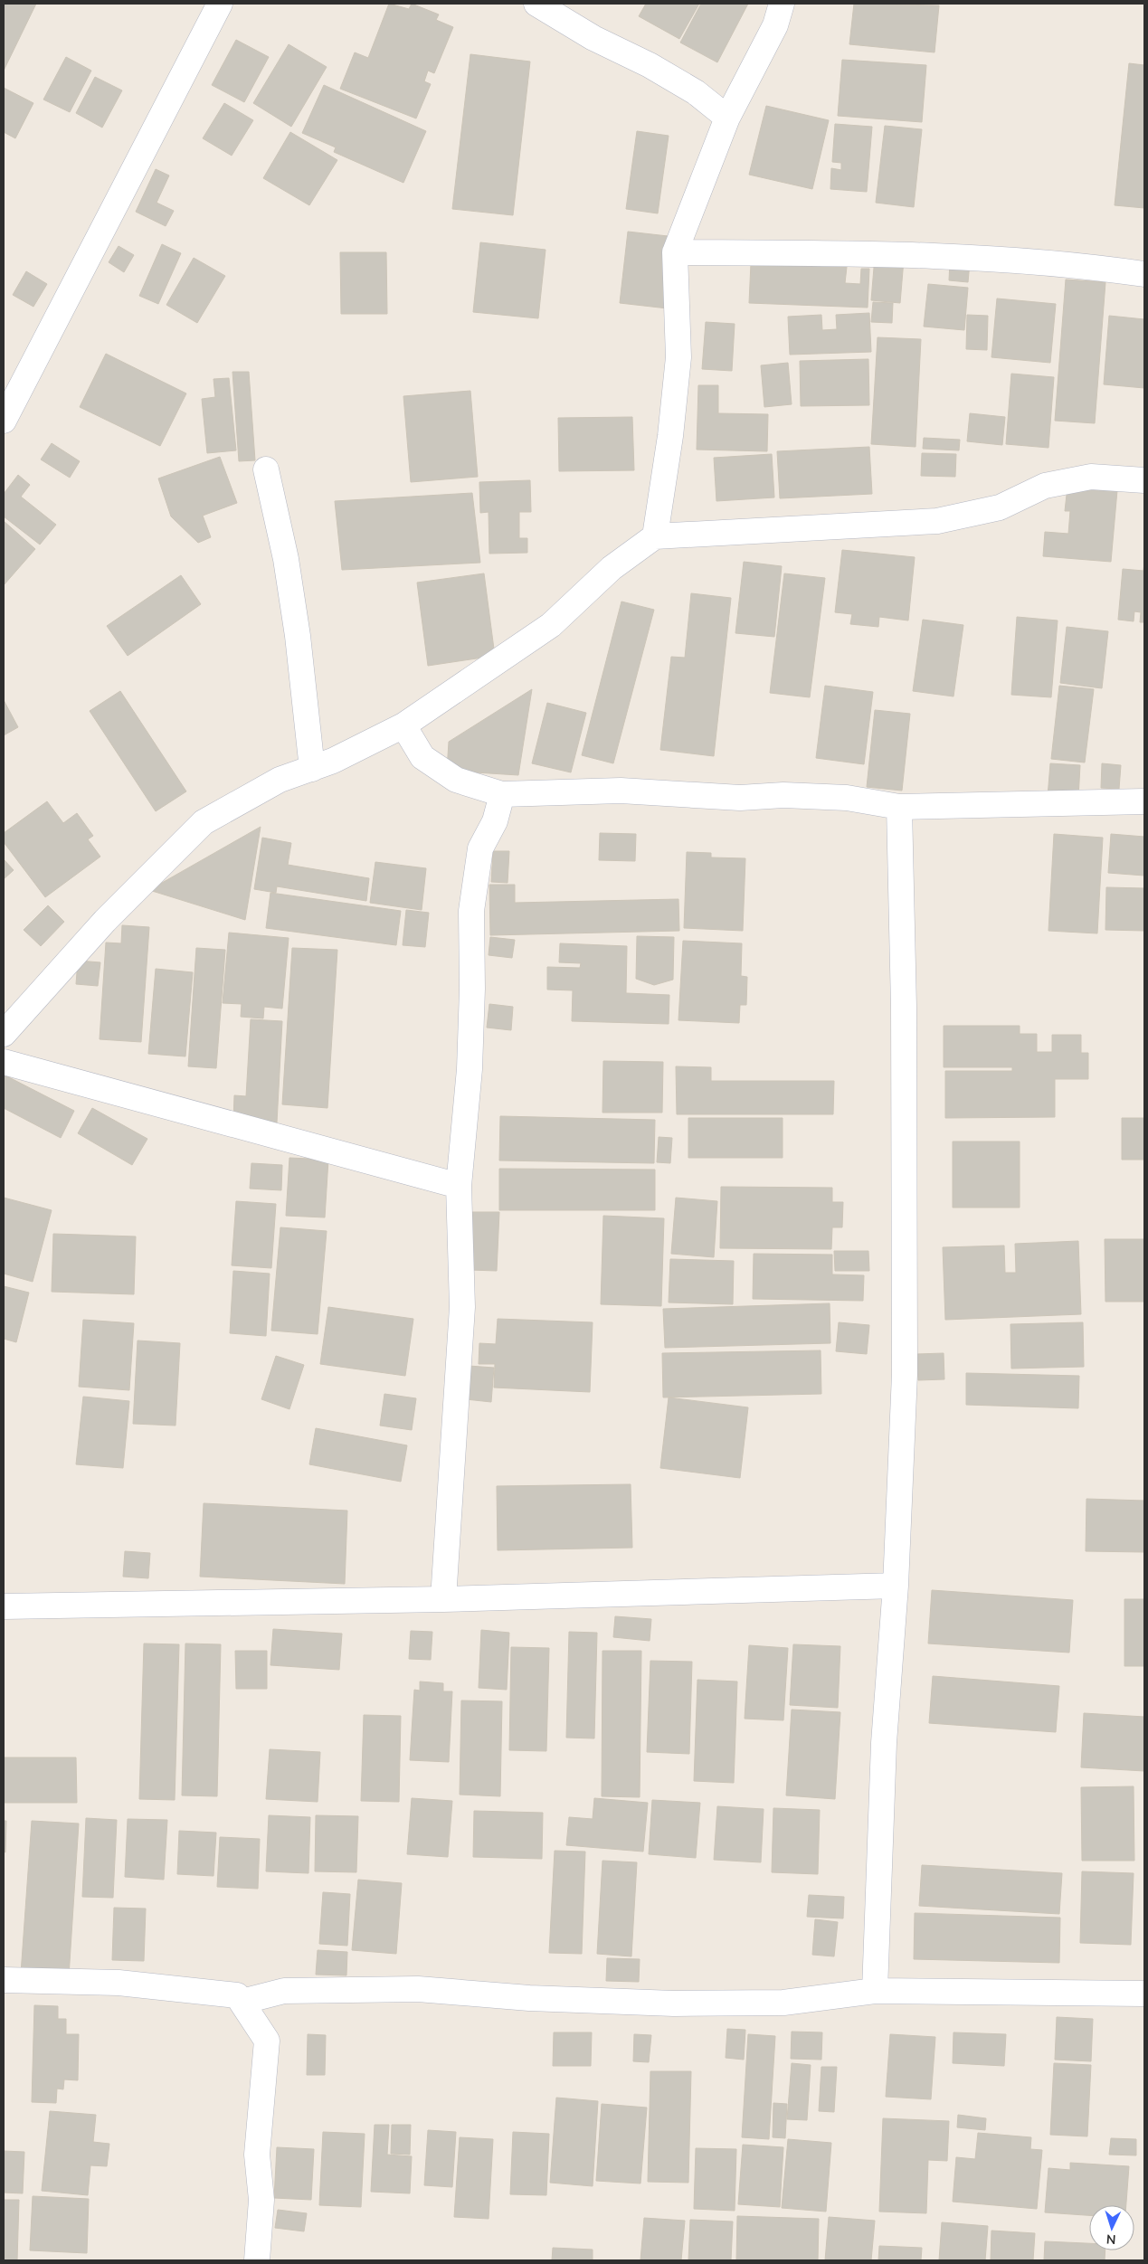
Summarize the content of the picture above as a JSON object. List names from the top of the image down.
{
  "north": "bottom"
}
